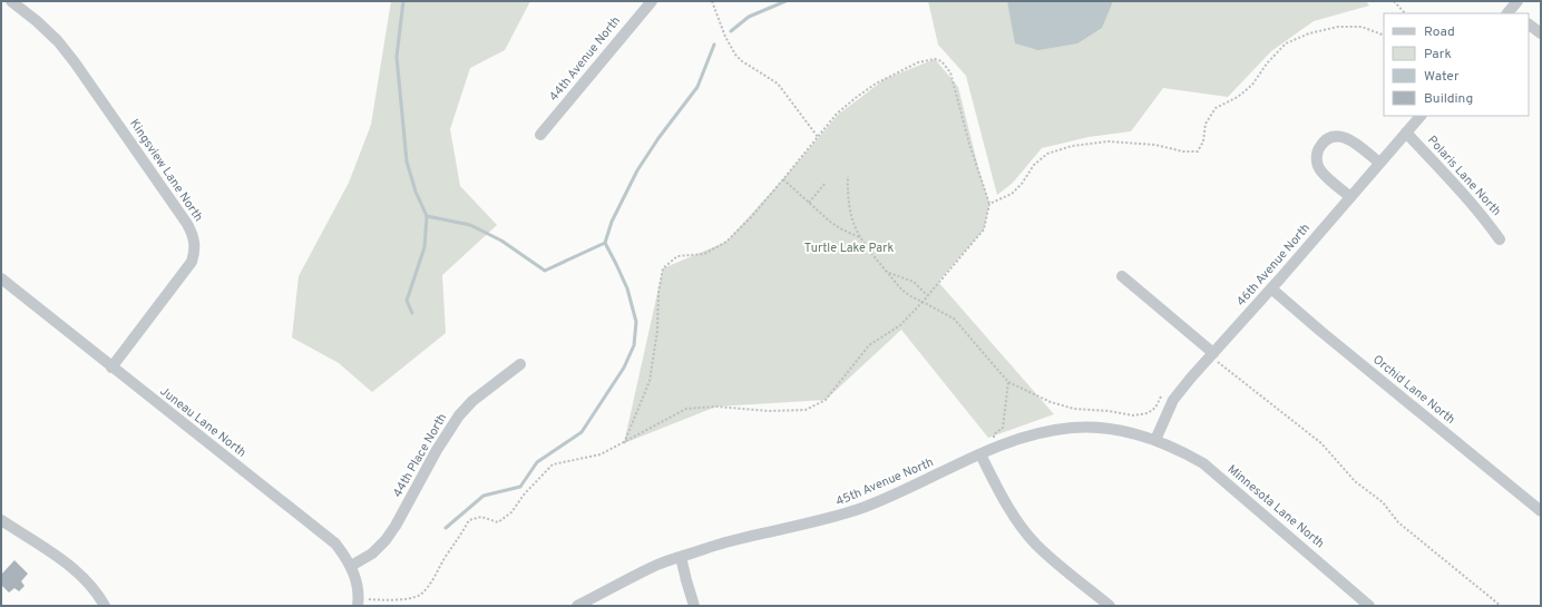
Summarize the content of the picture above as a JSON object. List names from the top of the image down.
{
  "streets": {
    "street": [
      "44th Avenue North",
      "Kingsview Lane North",
      "Polaris Lane North",
      "46th Avenue North",
      "Orchid Lane North",
      "Juneau Lane North",
      "44th Place North",
      "45th Avenue North",
      "Minnesota Lane North"
    ]
  },
  "crossings": [
    ["Kingsview Lane North", "Juneau Lane North"],
    ["Polaris Lane North", "46th Avenue North"],
    ["46th Avenue North", "Orchid Lane North"],
    ["46th Avenue North", "45th Avenue North"],
    ["46th Avenue North", "Minnesota Lane North"],
    ["Juneau Lane North", "44th Place North"],
    ["45th Avenue North", "Minnesota Lane North"]
  ],
  "parks": ["Turtle Lake Park"],
  "legend": [
    "Road",
    "Park",
    "Water",
    "Building"
  ]
}
